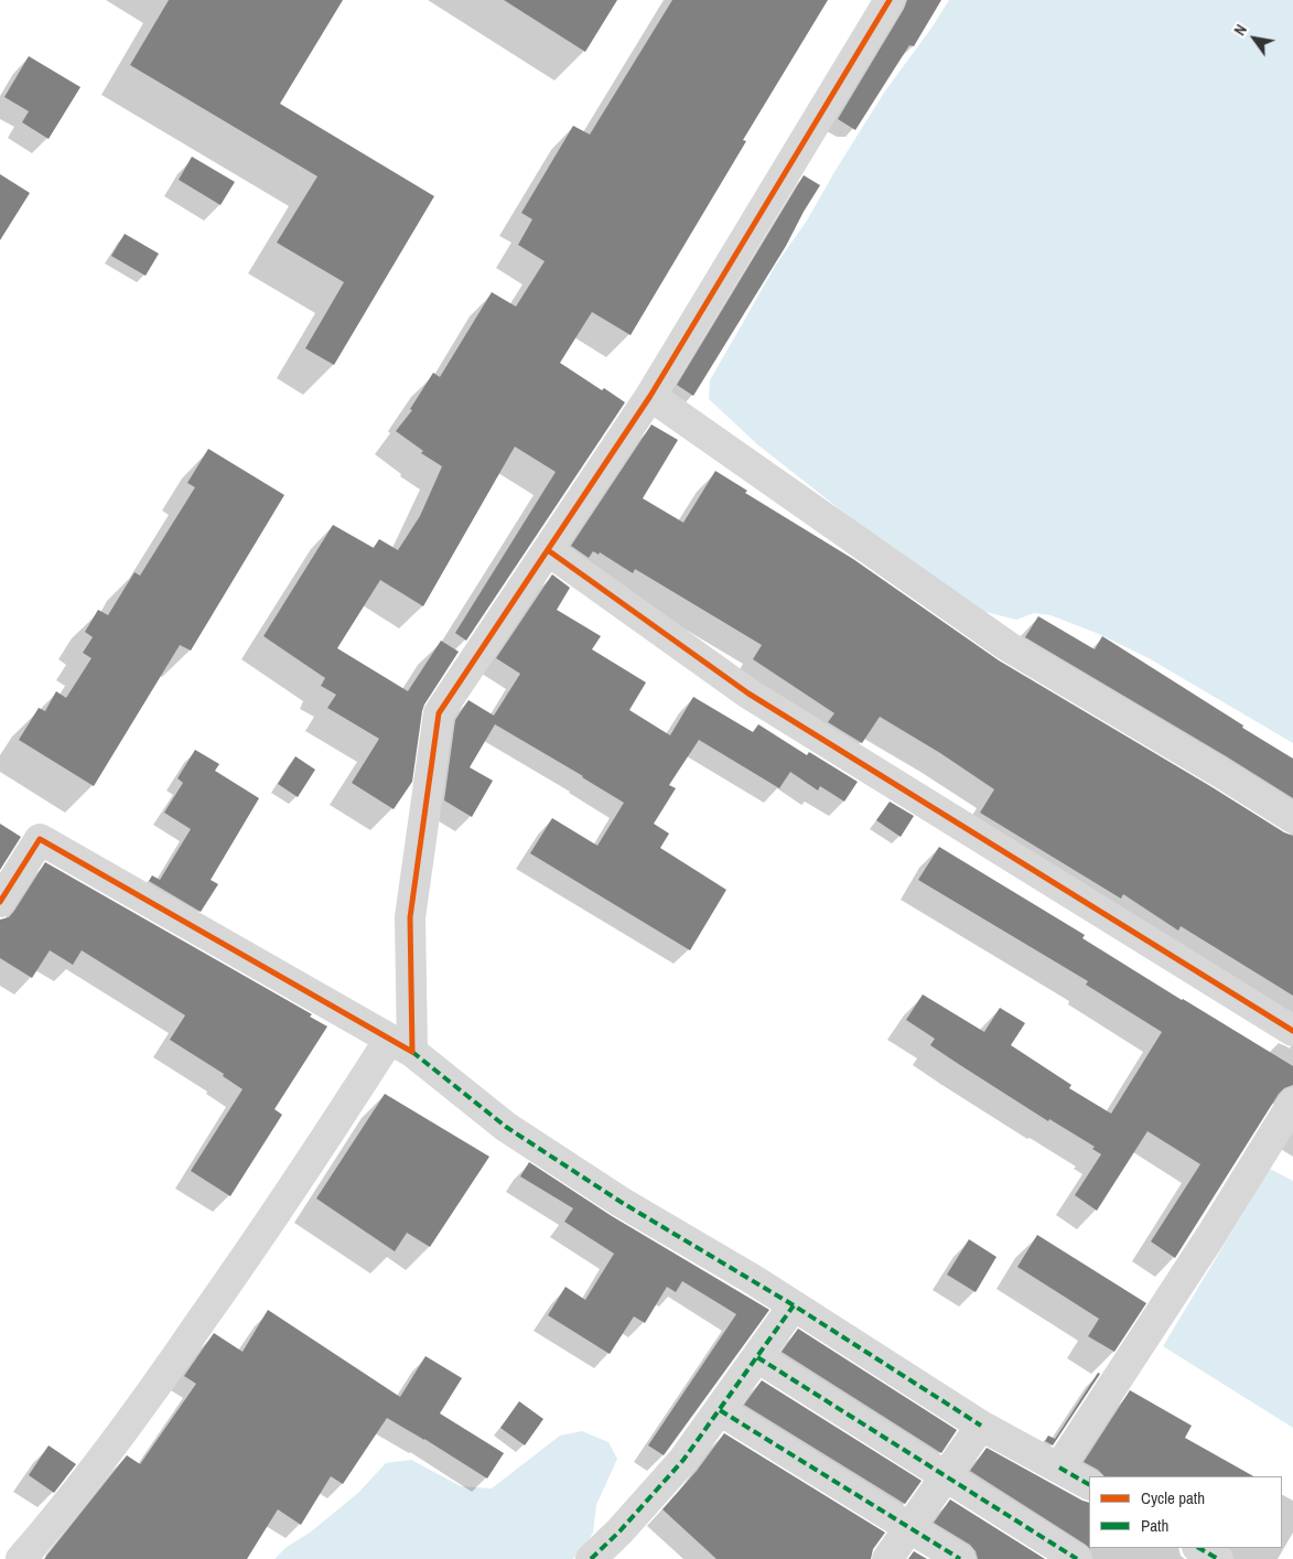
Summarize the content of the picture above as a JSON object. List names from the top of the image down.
{
  "legend": ["Cycle path", "Path"],
  "north": "top left"
}
